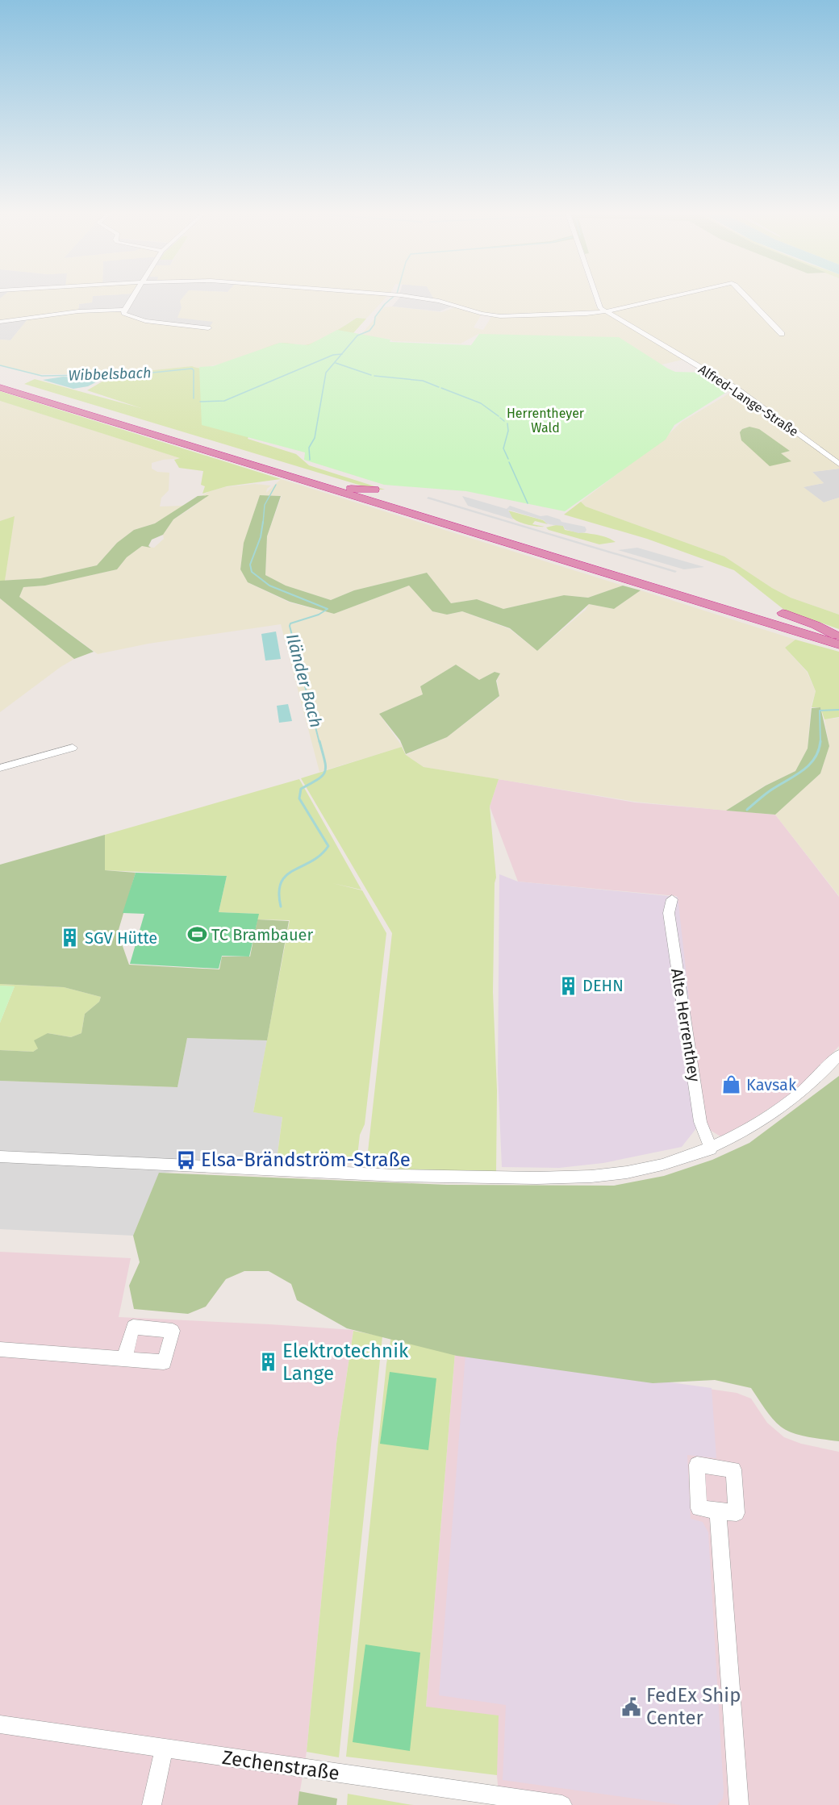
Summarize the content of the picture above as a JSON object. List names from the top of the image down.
{
  "streets": {
    "street": ["Alfred-Lange-Straße", "Alte Herrenthey", "Zechenstraße"]
  },
  "water": ["Wibbelsbach", "Iländer Bach"],
  "parks": ["Herrentheyer Wald"],
  "places": {
    "sports": ["TC Brambauer"],
    "building": ["SGV Hütte", "DEHN", "Elektrotechnik Lange"],
    "shop": ["Kavsak"],
    "bus stop": ["Elsa-Brändström-Straße"],
    "public building": ["FedEx Ship Center"]
  }
}
